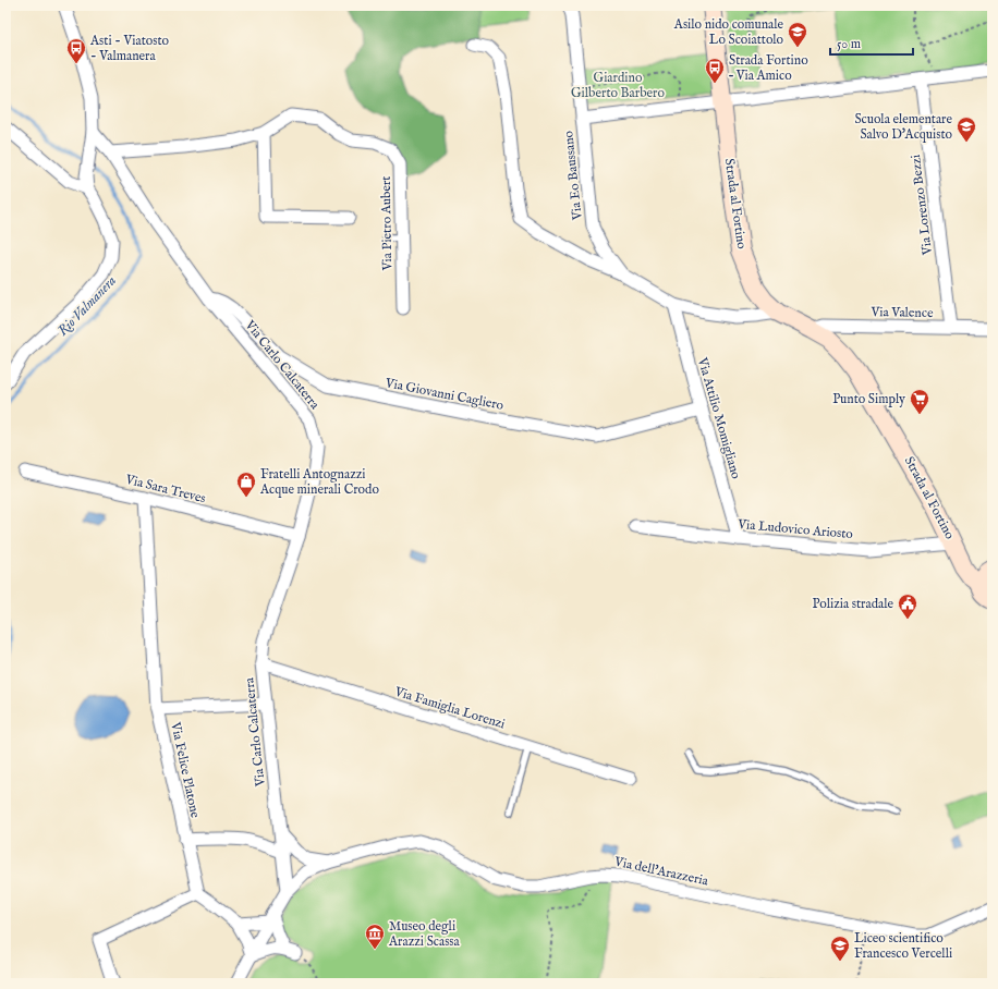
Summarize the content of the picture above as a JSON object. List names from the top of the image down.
{
  "streets": {
    "street": [
      "Via Eo Baussano",
      "Strada al Fortino",
      "Via Lorenzo Bezzi",
      "Via Pietro Aubert",
      "Via Valence",
      "Via Carlo Calcaterra",
      "Via Giovanni Cagliero",
      "Via Attilio Momigliano",
      "Via Sara Treves",
      "Via Ludovico Ariosto",
      "Via Famiglia Lorenzi",
      "Via Felice Platone",
      "Via dell'Arazzeria"
    ]
  },
  "crossings": [
    ["Via Eo Baussano", "Strada al Fortino"],
    ["Via Eo Baussano", "Via Attilio Momigliano"],
    ["Strada al Fortino", "Via Valence"],
    ["Strada al Fortino", "Via Ludovico Ariosto"],
    ["Via Lorenzo Bezzi", "Via Valence"],
    ["Via Pietro Aubert", "Via Carlo Calcaterra"],
    ["Via Carlo Calcaterra", "Via Giovanni Cagliero"],
    ["Via Carlo Calcaterra", "Via Sara Treves"],
    ["Via Carlo Calcaterra", "Via Famiglia Lorenzi"],
    ["Via Carlo Calcaterra", "Via dell'Arazzeria"],
    ["Via Giovanni Cagliero", "Via Attilio Momigliano"],
    ["Via Attilio Momigliano", "Via Ludovico Ariosto"],
    ["Via Sara Treves", "Via Felice Platone"]
  ],
  "water": ["Rio Valmanera"],
  "parks": ["Giardino Gilberto Barbero"],
  "places": {
    "school or university": ["Asilo nido comunale Lo Scoiattolo", "Scuola elementare Salvo D'Acquisto", "Liceo scientifico Francesco Vercelli"],
    "bus stop": ["Asti - Viatosto - Valmanera", "Strada Fortino – Via Amico"],
    "supermarket": ["Punto Simply"],
    "shop": ["Fratelli Antognazzi Acque minerali Crodo"],
    "public building": ["Polizia stradale"],
    "museum": ["Museo degli Arazzi Scassa"]
  },
  "scale_bar": "50 m"
}
